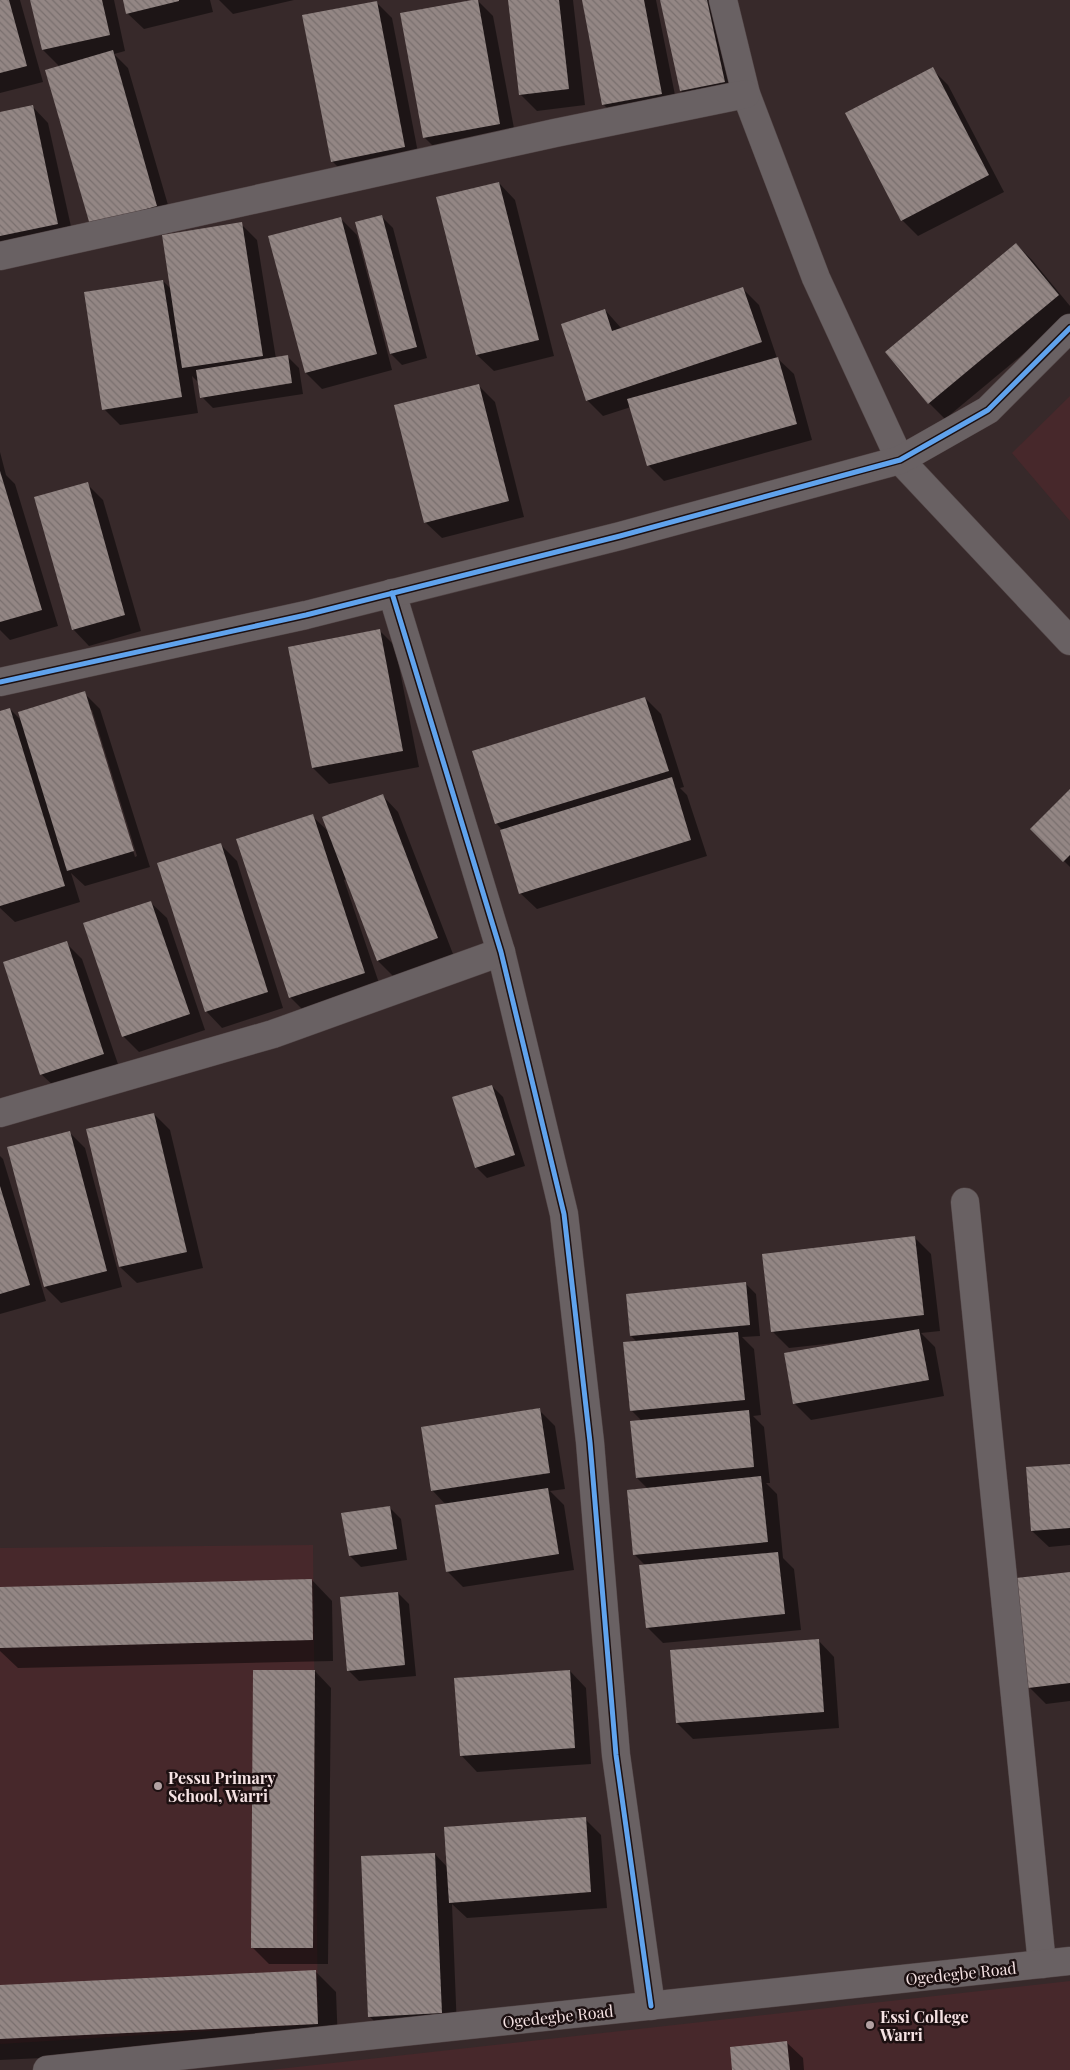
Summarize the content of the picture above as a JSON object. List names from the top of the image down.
{
  "streets": {
    "street": ["Ogedegbe Road"]
  },
  "places": ["Pessu Primary School, Warri", "Essi College Warri"]
}
